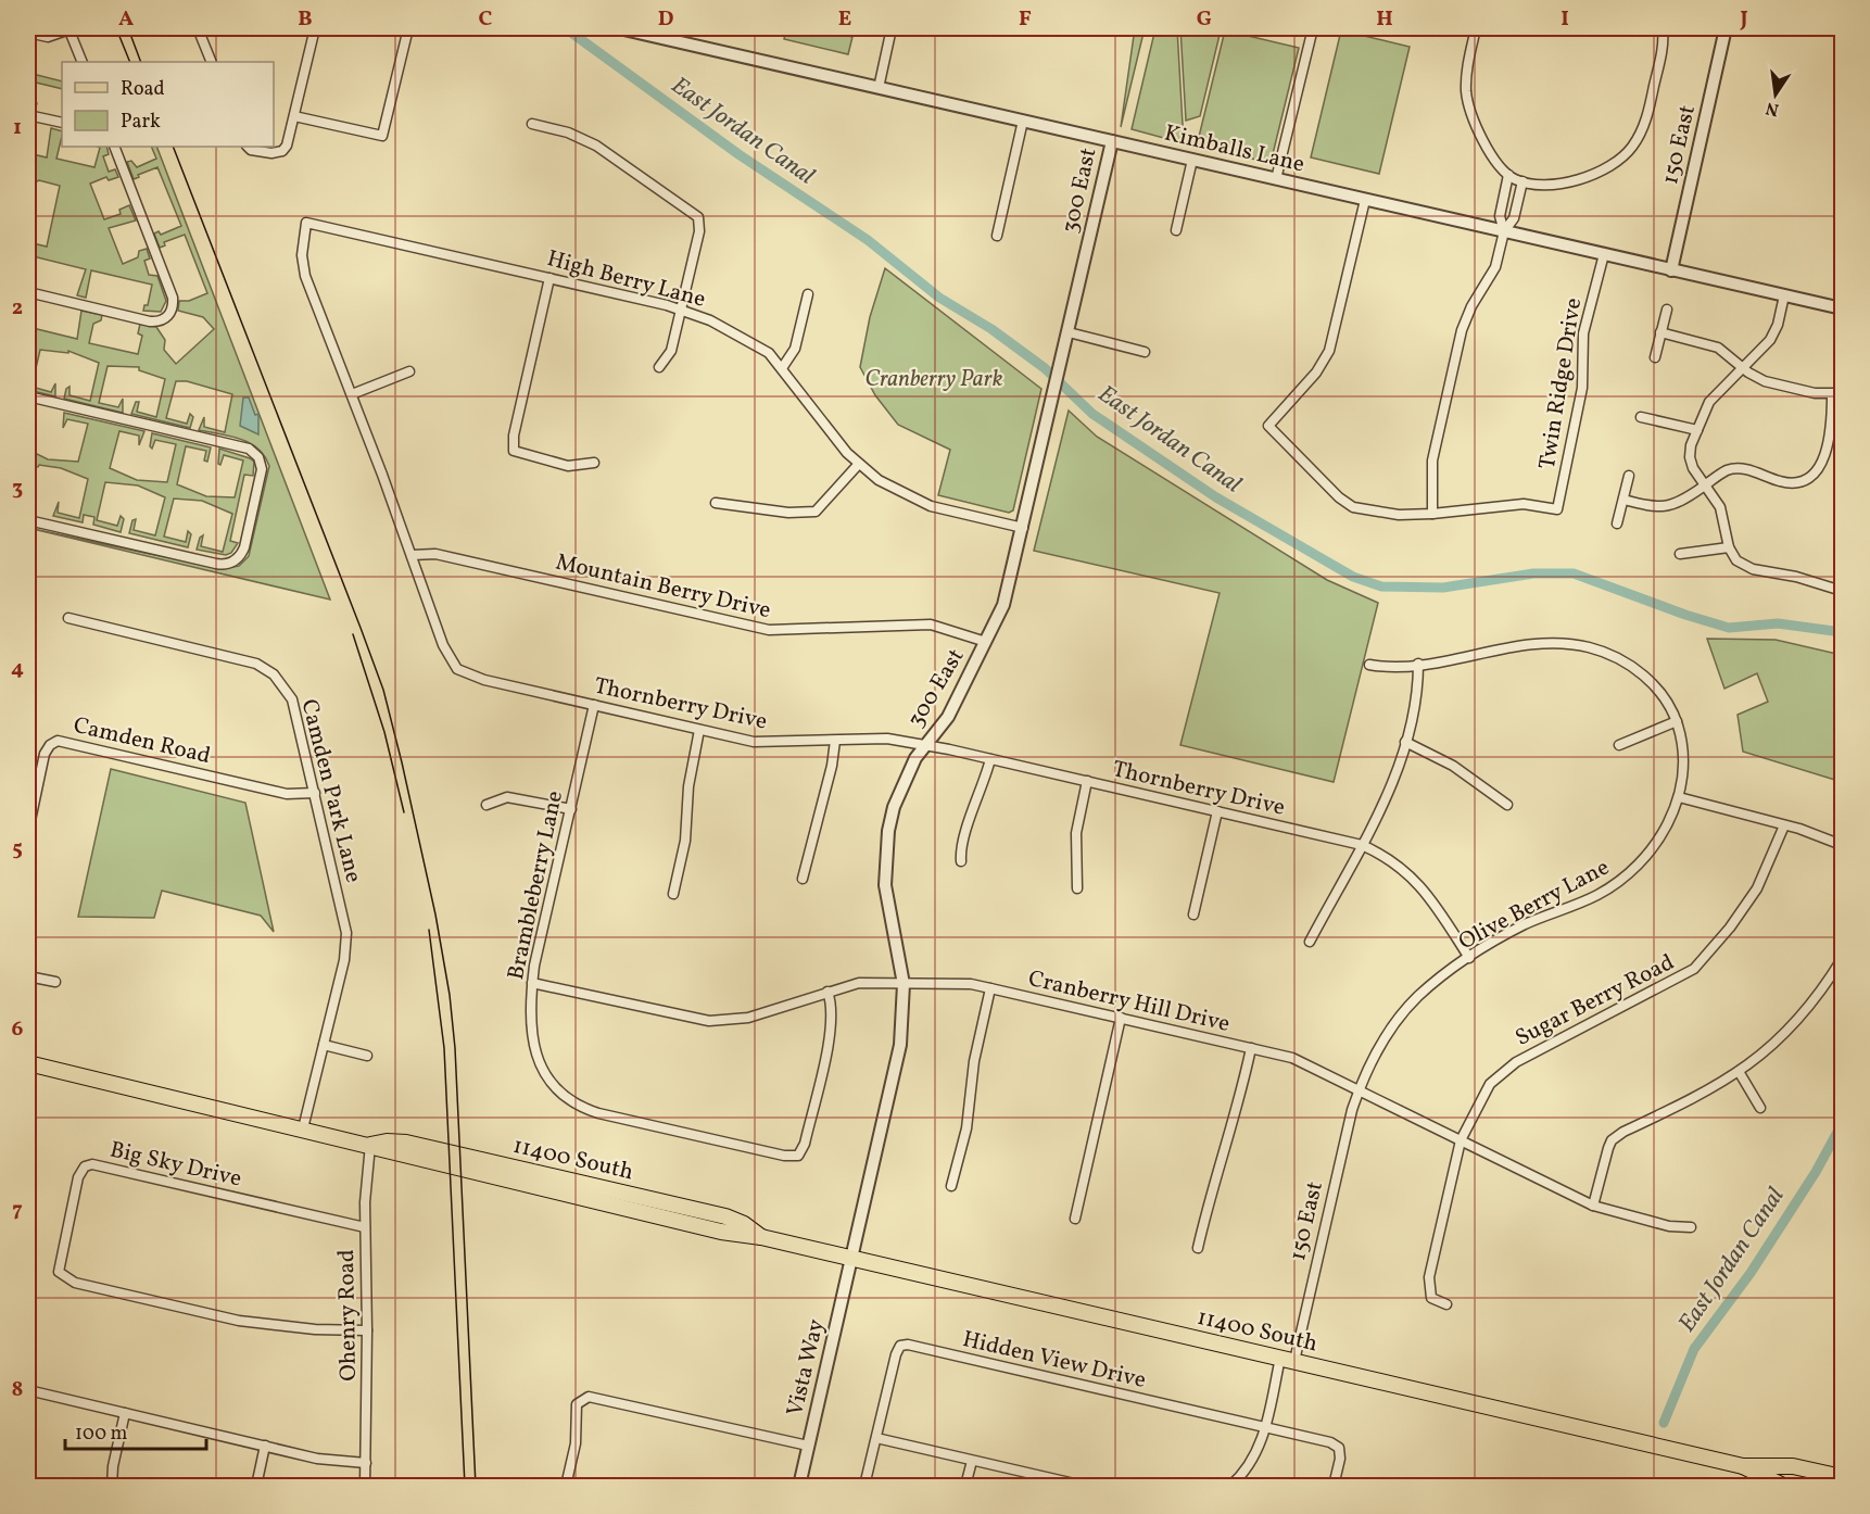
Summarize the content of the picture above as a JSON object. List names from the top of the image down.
{
  "streets": {
    "main road": ["11400 South"],
    "street": [
      "150 East",
      "Kimballs Lane",
      "300 East",
      "High Berry Lane",
      "Twin Ridge Drive",
      "Mountain Berry Drive",
      "Thornberry Drive",
      "Camden Road",
      "Camden Park Lane",
      "Brambleberry Lane",
      "Olive Berry Lane",
      "Sugar Berry Road",
      "Cranberry Hill Drive",
      "Big Sky Drive",
      "Ohenry Road",
      "Hidden View Drive",
      "Vista Way"
    ]
  },
  "crossings": [
    ["150 East", "Kimballs Lane"],
    ["150 East", "Olive Berry Lane"],
    ["150 East", "Cranberry Hill Drive"],
    ["150 East", "11400 South"],
    ["150 East", "Hidden View Drive"],
    ["Kimballs Lane", "300 East"],
    ["Kimballs Lane", "Twin Ridge Drive"],
    ["300 East", "High Berry Lane"],
    ["300 East", "Mountain Berry Drive"],
    ["300 East", "Thornberry Drive"],
    ["300 East", "Cranberry Hill Drive"],
    ["300 East", "11400 South"],
    ["300 East", "Vista Way"],
    ["High Berry Lane", "Thornberry Drive"],
    ["Mountain Berry Drive", "Thornberry Drive"],
    ["Thornberry Drive", "Brambleberry Lane"],
    ["Thornberry Drive", "Olive Berry Lane"],
    ["Camden Road", "Camden Park Lane"],
    ["Camden Park Lane", "11400 South"],
    ["Brambleberry Lane", "Cranberry Hill Drive"],
    ["Olive Berry Lane", "Cranberry Hill Drive"],
    ["Sugar Berry Road", "Cranberry Hill Drive"],
    ["11400 South", "Ohenry Road"],
    ["11400 South", "Vista Way"],
    ["Big Sky Drive", "Ohenry Road"]
  ],
  "water": ["East Jordan Canal"],
  "parks": ["Cranberry Park"],
  "legend": ["Road", "Park"],
  "scale_bar": "100 m",
  "north": "bottom",
  "grid": {
    "columns": [
      "A",
      "B",
      "C",
      "D",
      "E",
      "F",
      "G",
      "H",
      "I",
      "J"
    ],
    "rows": [
      "1",
      "2",
      "3",
      "4",
      "5",
      "6",
      "7",
      "8"
    ]
  }
}
